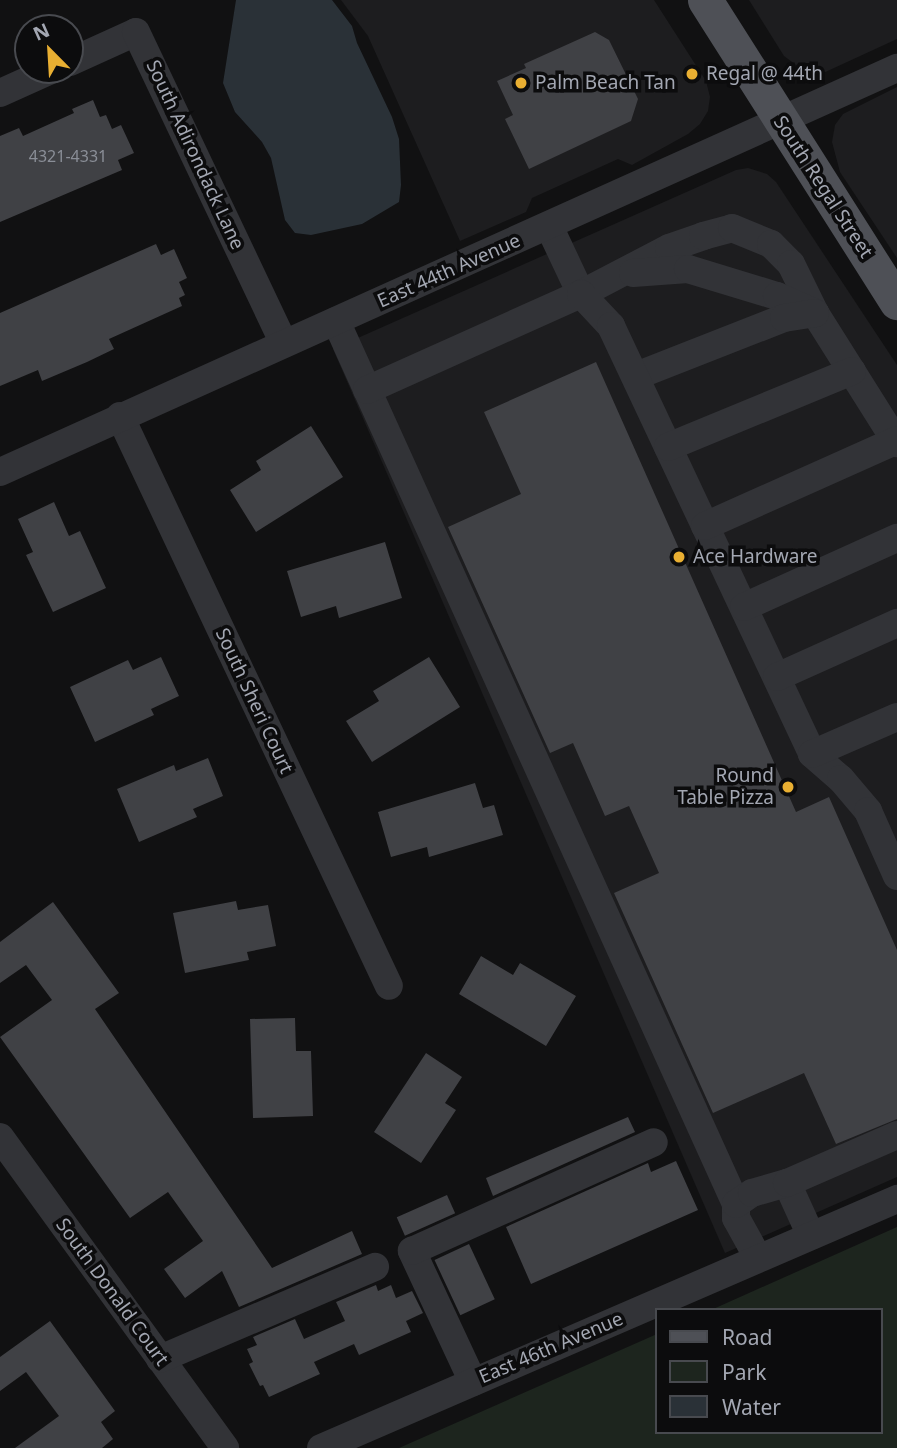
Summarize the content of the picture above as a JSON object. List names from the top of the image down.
{
  "streets": {
    "main road": ["South Regal Street"],
    "street": [
      "South Adirondack Lane",
      "East 44th Avenue",
      "South Sheri Court",
      "South Donald Court",
      "East 46th Avenue"
    ]
  },
  "crossings": [
    ["South Adirondack Lane", "East 44th Avenue"],
    ["South Regal Street", "East 44th Avenue"],
    ["East 44th Avenue", "South Sheri Court"]
  ],
  "places": [
    "Regal @ 44th",
    "Palm Beach Tan",
    "Ace Hardware",
    "Round Table Pizza"
  ],
  "house_numbers": ["4321-4331"],
  "legend": ["Road", "Park", "Water"],
  "north": "top left"
}
